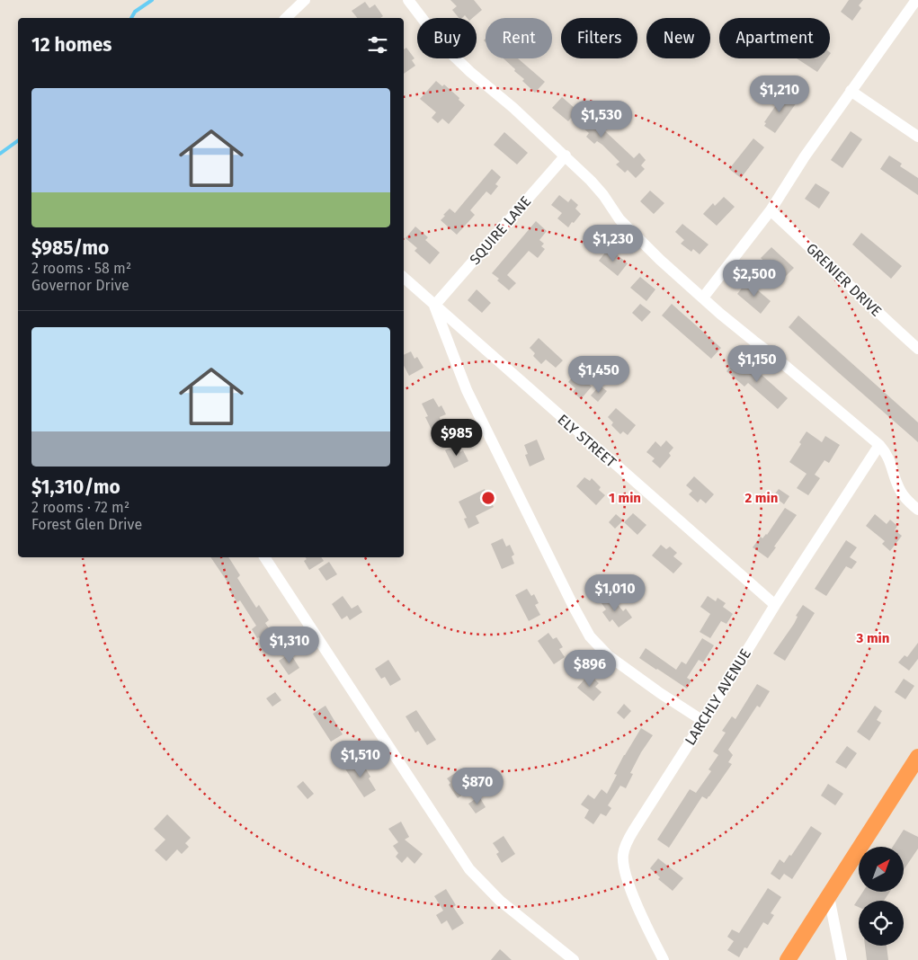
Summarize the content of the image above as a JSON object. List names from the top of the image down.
{
  "streets": {
    "street": [
      "SQUIRE LANE",
      "GRENIER DRIVE",
      "ELY STREET",
      "LARCHLY AVENUE"
    ]
  },
  "crossings": [
    ["SQUIRE LANE", "ELY STREET"],
    ["ELY STREET", "LARCHLY AVENUE"]
  ],
  "north": "top right",
  "page": {
    "chip": [
      "Buy",
      "Rent",
      "Filters",
      "New",
      "Apartment"
    ],
    "heading": "12 homes",
    "list": [
      {
        "name": "$985/mo",
        "note": "2 rooms · 58 m² · Governor Drive"
      },
      {
        "name": "$1,310/mo",
        "note": "2 rooms · 72 m² · Forest Glen Drive"
      }
    ],
    "price": [
      "$1,210",
      "$1,530",
      "$1,230",
      "$2,500",
      "$1,150",
      "$1,450",
      "$985",
      "$1,010",
      "$1,310",
      "$896",
      "$1,510",
      "$870"
    ]
  },
  "rings": ["1 min", "2 min", "3 min"]
}
